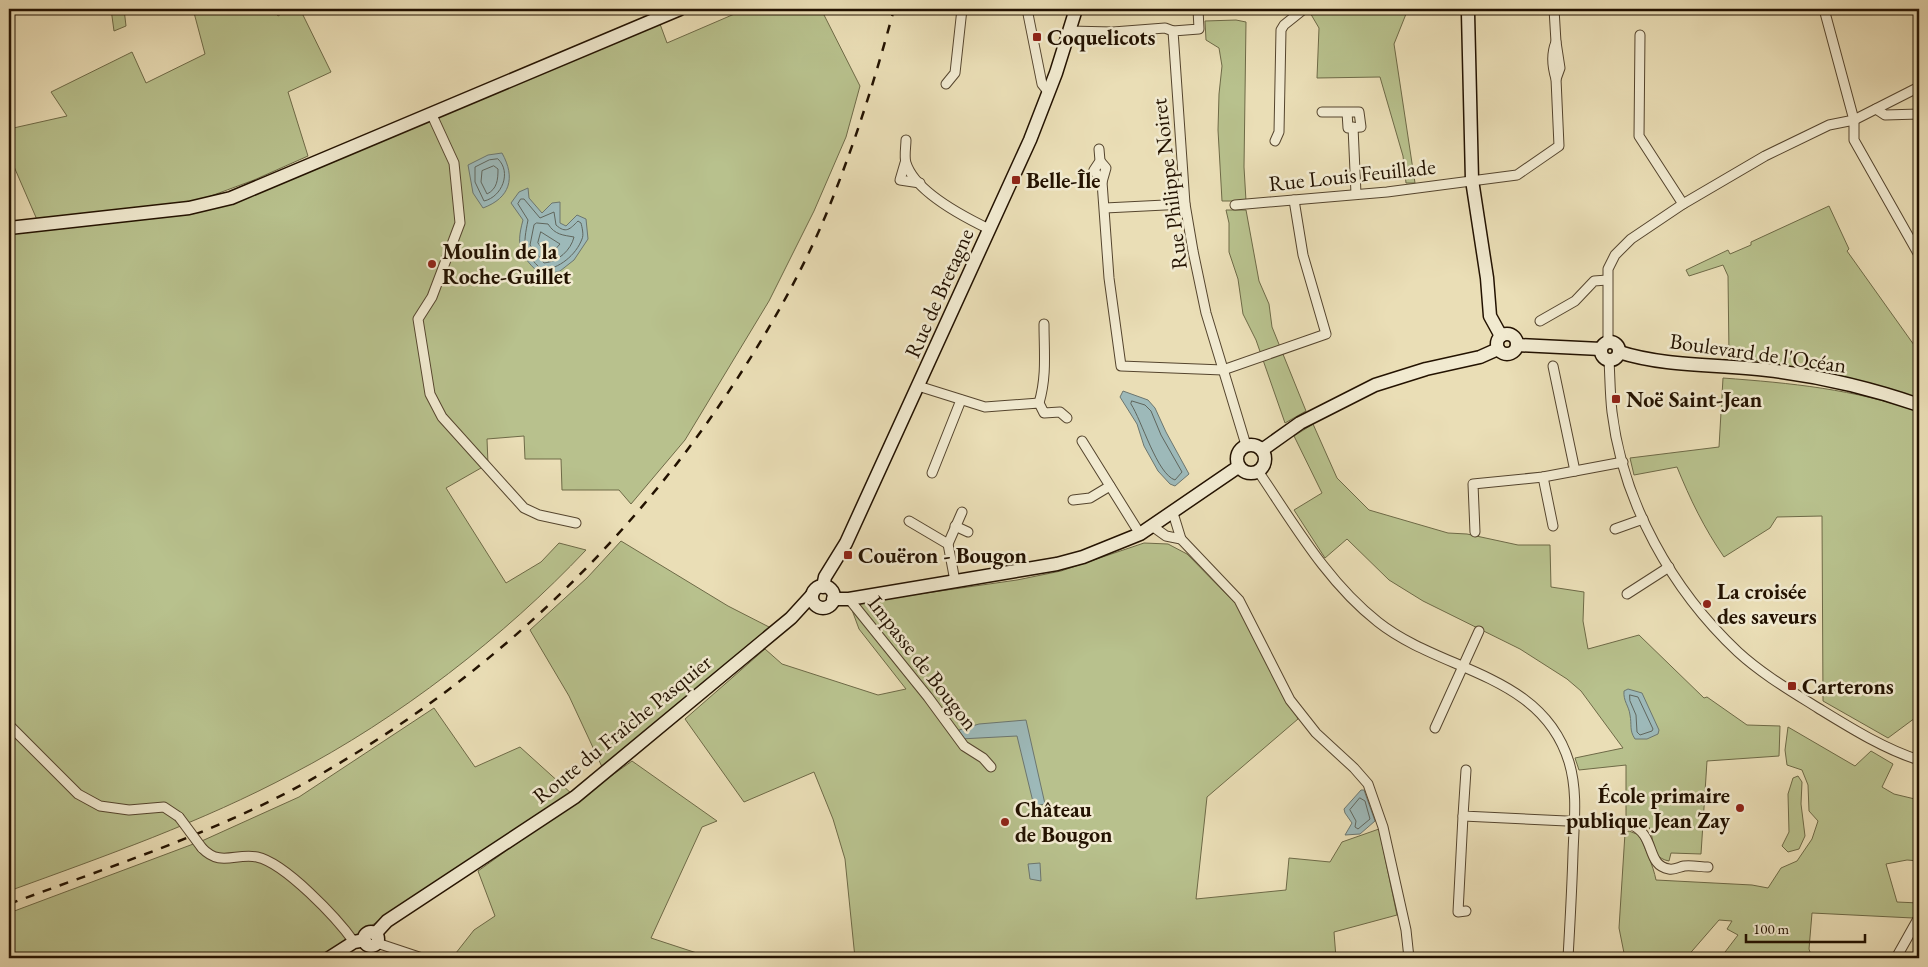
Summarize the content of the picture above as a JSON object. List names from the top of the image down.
{
  "streets": {
    "main road": ["Rue de Bretagne", "Boulevard de l'Océan", "Route du Fraîche Pasquier"],
    "street": ["Rue Louis Feuillade", "Rue Philippe Noiret", "Impasse de Bougon"]
  },
  "crossings": [
    ["Rue de Bretagne", "Route du Fraîche Pasquier"]
  ],
  "places": {
    "transit": [
      "Coquelicots",
      "Belle-Île",
      "Noë Saint-Jean",
      "Couëron - Bougon",
      "Carterons"
    ],
    "other": [
      "Moulin de la Roche-Guillet",
      "La croisée des saveurs",
      "École primaire publique Jean Zay",
      "Château de Bougon"
    ]
  },
  "scale_bar": "100 m"
}
